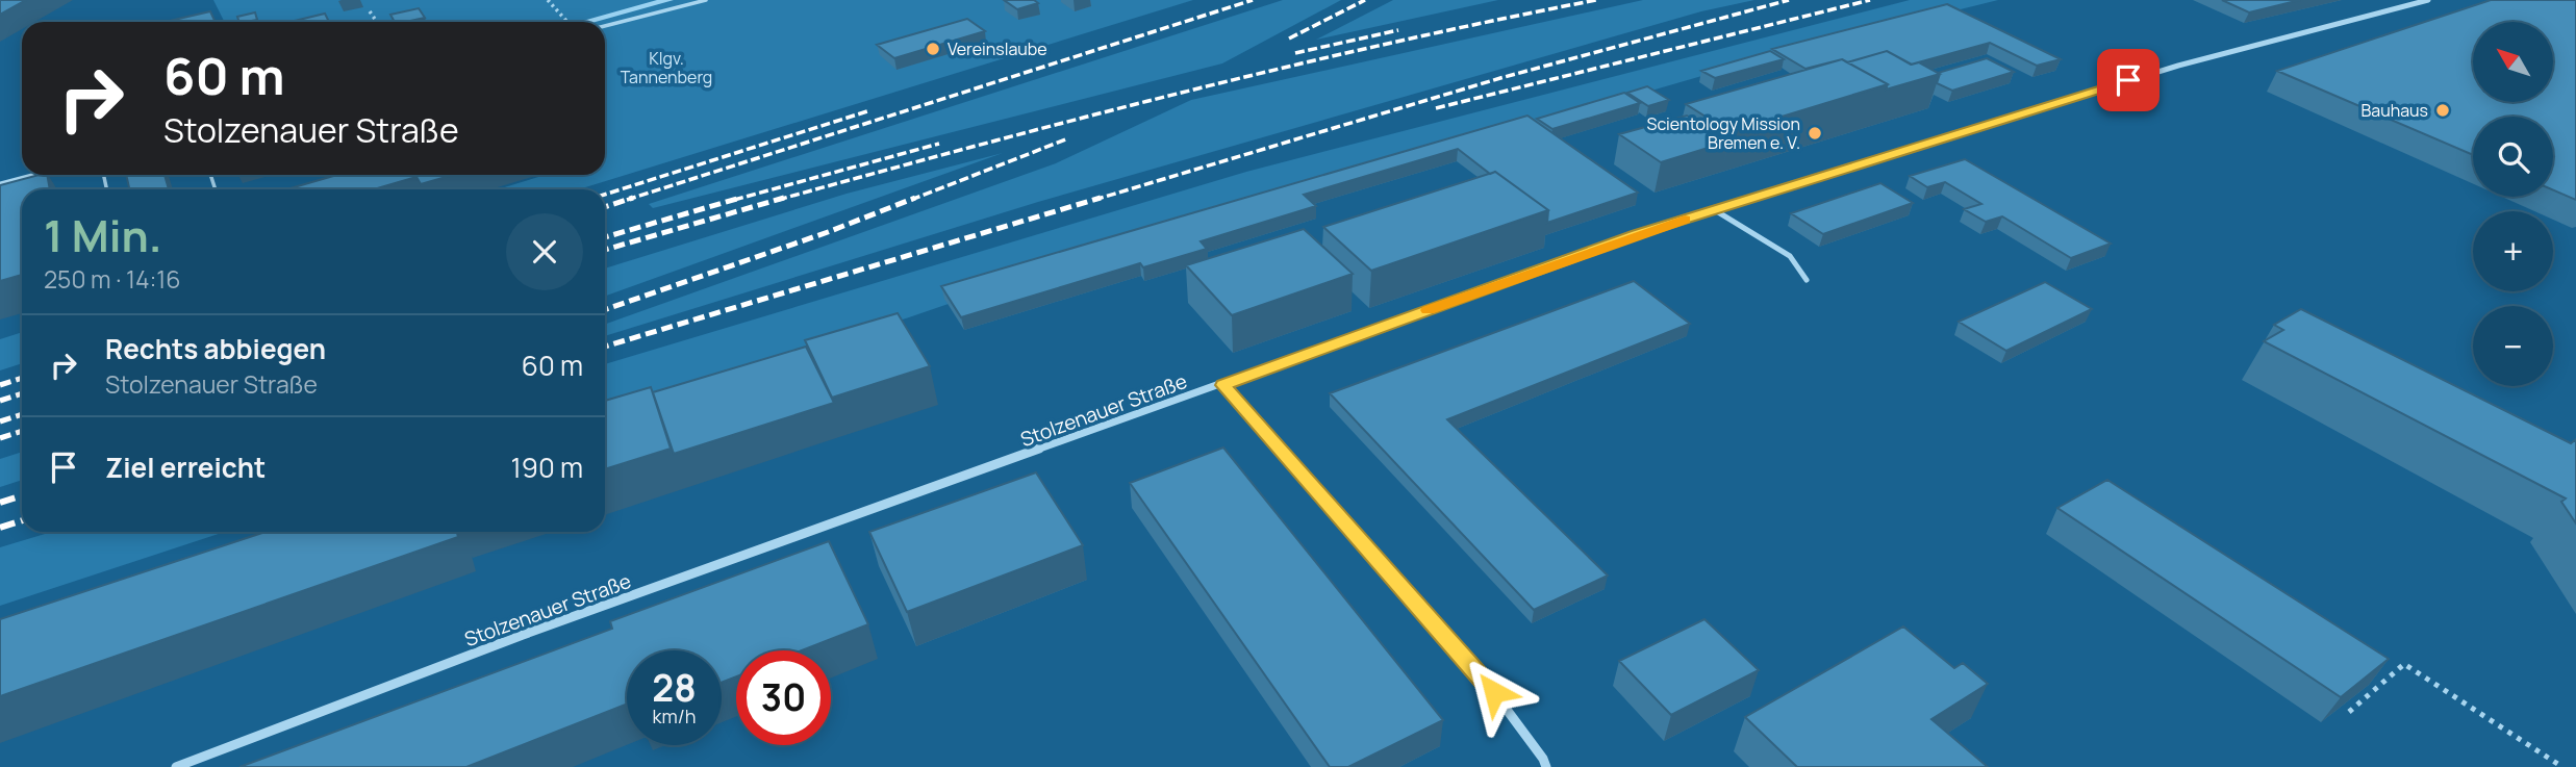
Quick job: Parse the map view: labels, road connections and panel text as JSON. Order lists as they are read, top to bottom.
{
  "streets": {
    "street": ["Stolzenauer Straße"]
  },
  "parks": ["Klgv. Tannenberg"],
  "places": ["Vereinslaube", "Bauhaus", "Scientology Mission Bremen e. V."],
  "north": "top left",
  "page": {
    "map_buttons": ["+", "−"],
    "turn": ["60 m", "Stolzenauer Straße"],
    "heading": ["1 Min.", "250 m · 14:16"],
    "list": [
      {
        "name": "Rechts abbiegen",
        "note": "Stolzenauer Straße",
        "value": "60 m"
      },
      {
        "name": "Ziel erreicht",
        "value": "190 m"
      }
    ],
    "speed": "28 km/h",
    "limit": "30"
  }
}
